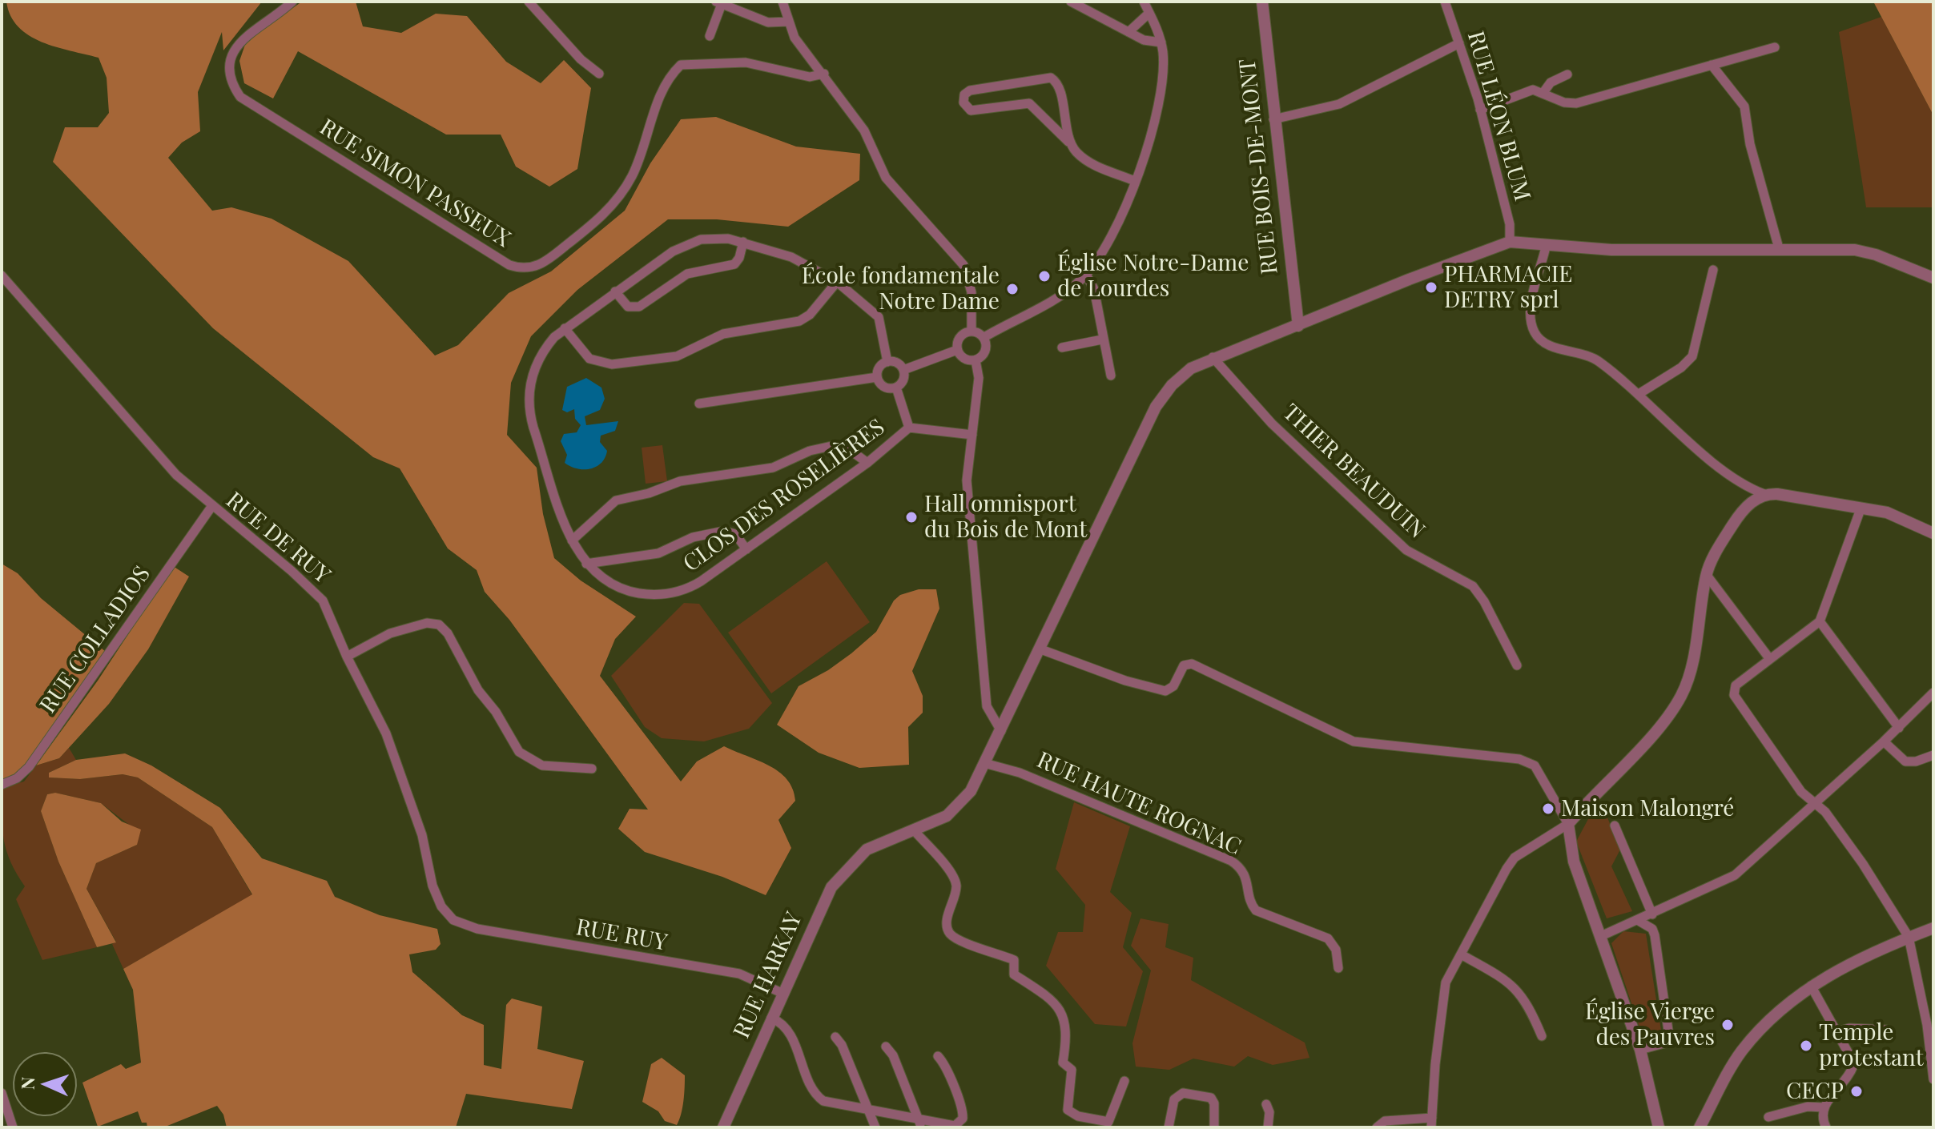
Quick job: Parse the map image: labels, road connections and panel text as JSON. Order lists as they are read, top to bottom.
{
  "streets": {
    "street": [
      "RUE LÉON BLUM",
      "RUE BOIS-DE-MONT",
      "RUE SIMON PASSEUX",
      "THIER BEAUDUIN",
      "CLOS DES ROSELIÈRES",
      "RUE DE RUY",
      "RUE COLLADIOS",
      "RUE HAUTE ROGNAC",
      "RUE RUY",
      "RUE HARKAY"
    ]
  },
  "crossings": [
    ["RUE DE RUY", "RUE COLLADIOS"],
    ["RUE DE RUY", "RUE RUY"],
    ["RUE RUY", "RUE HARKAY"]
  ],
  "places": [
    "Église Notre-Dame de Lourdes",
    "PHARMACIE DETRY sprl",
    "École fondamentale Notre Dame",
    "Hall omnisport du Bois de Mont",
    "Maison Malongré",
    "Église Vierge des Pauvres",
    "Temple protestant",
    "CECP"
  ],
  "north": "left"
}
